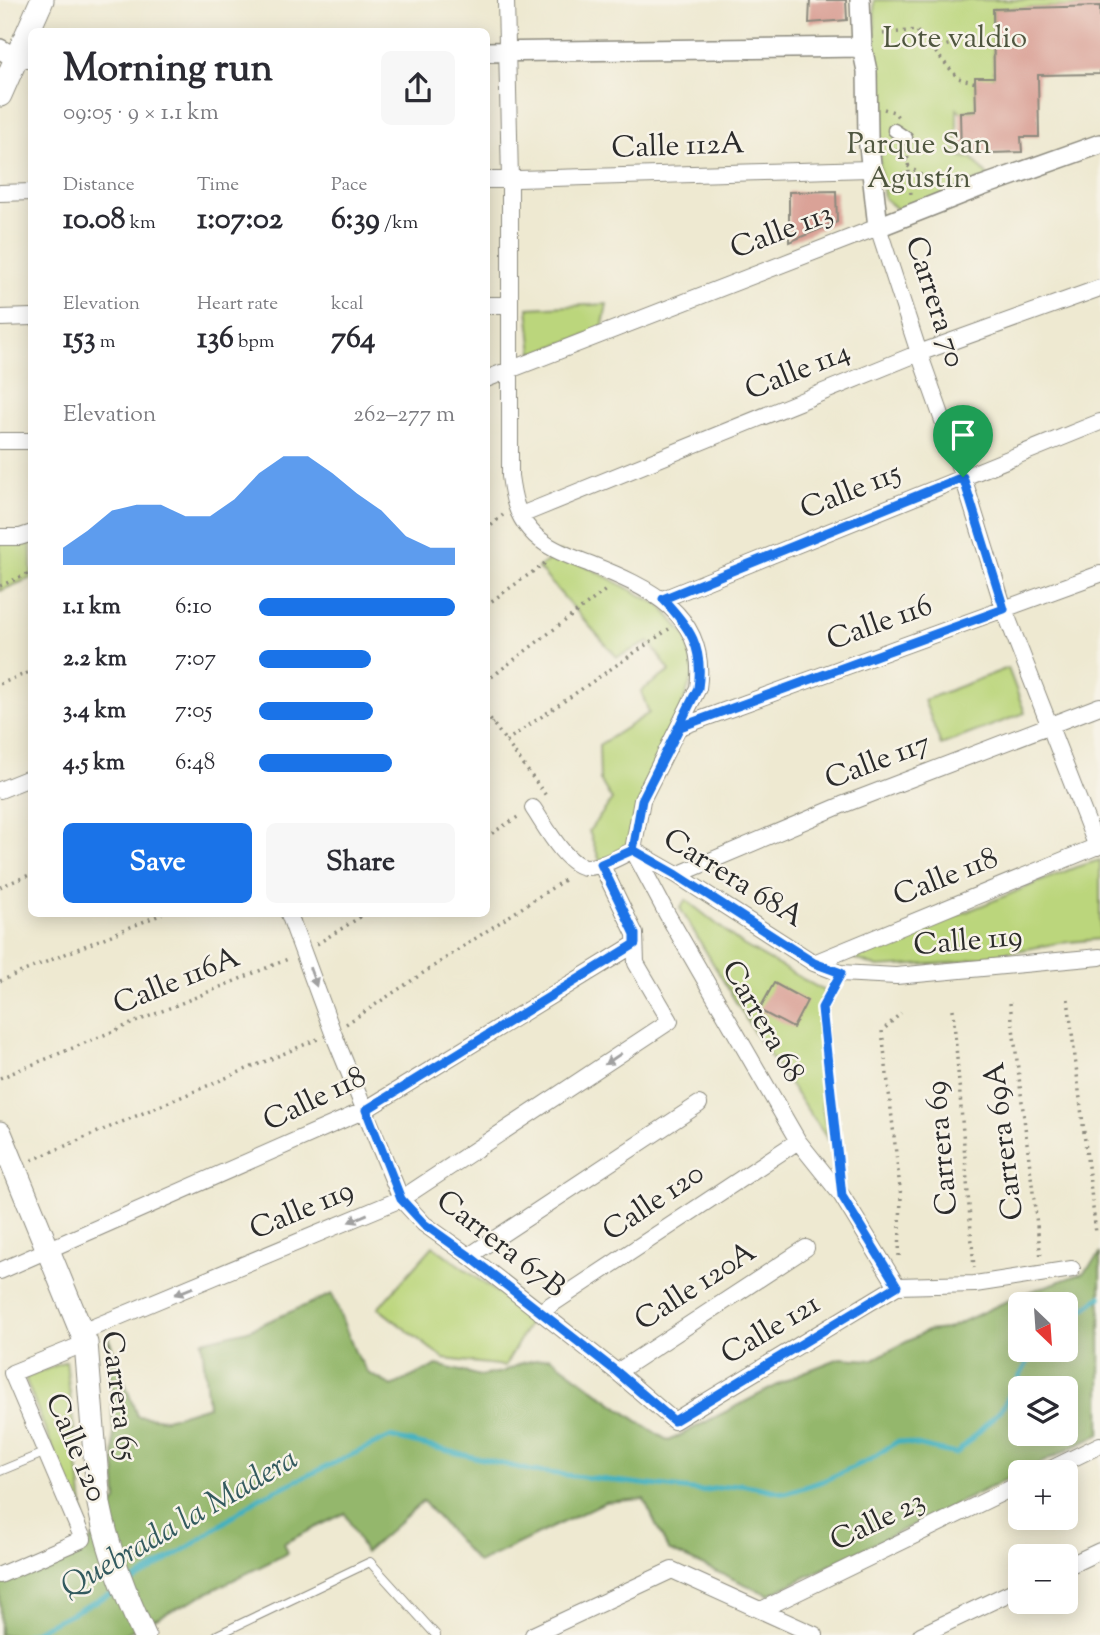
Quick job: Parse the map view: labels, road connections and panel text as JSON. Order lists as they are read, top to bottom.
{
  "streets": {
    "main road": ["Carrera 65"],
    "street": [
      "Calle 112A",
      "Calle 113",
      "Carrera 70",
      "Calle 114",
      "Calle 115",
      "Calle 116",
      "Calle 117",
      "Calle 118",
      "Carrera 68A",
      "Calle 119",
      "Carrera 68",
      "Calle 120",
      "Carrera 67B",
      "Calle 120A",
      "Calle 121",
      "Calle 23"
    ],
    "path": ["Calle 116A", "Carrera 69A", "Carrera 69"]
  },
  "crossings": [
    ["Calle 112A", "Carrera 70"],
    ["Calle 113", "Carrera 70"],
    ["Carrera 70", "Calle 114"],
    ["Carrera 70", "Calle 115"],
    ["Carrera 70", "Calle 116"],
    ["Carrera 70", "Calle 117"],
    ["Carrera 70", "Calle 118"],
    ["Calle 114", "Carrera 68A"],
    ["Calle 115", "Carrera 68A"],
    ["Calle 116", "Carrera 68A"],
    ["Calle 117", "Carrera 68A"],
    ["Calle 118", "Carrera 68A"],
    ["Calle 118", "Calle 119"],
    ["Calle 118", "Carrera 67B"],
    ["Calle 118", "Carrera 65"],
    ["Carrera 68A", "Calle 119"],
    ["Carrera 68A", "Carrera 68"],
    ["Calle 119", "Calle 120"],
    ["Calle 119", "Carrera 67B"],
    ["Calle 119", "Carrera 65"],
    ["Calle 116A", "Carrera 67B"],
    ["Carrera 68", "Calle 120"],
    ["Carrera 68", "Calle 121"],
    ["Calle 120", "Carrera 67B"],
    ["Carrera 67B", "Calle 120A"],
    ["Carrera 67B", "Calle 121"]
  ],
  "water": ["Quebrada la Madera"],
  "parks": ["Lote valdio", "Parque San Agustín"],
  "north": "bottom right",
  "page": {
    "heading": ["Morning run", "09:05 · 9 × 1.1 km"],
    "stats": [
      ["Distance", "10.08 km"],
      ["Time", "1:07:02"],
      ["Pace", "6:39 /km"],
      ["Elevation", "153 m"],
      ["Heart rate", "136 bpm"],
      ["kcal", "764"]
    ],
    "chart": ["Elevation", "262–277 m"],
    "list": [
      {
        "name": "1.1 km",
        "note": "6:10"
      },
      {
        "name": "2.2 km",
        "note": "7:07"
      },
      {
        "name": "3.4 km",
        "note": "7:05"
      },
      {
        "name": "4.5 km",
        "note": "6:48"
      }
    ],
    "buttons": ["Save", "Share"],
    "map_buttons": ["+", "−"]
  }
}
